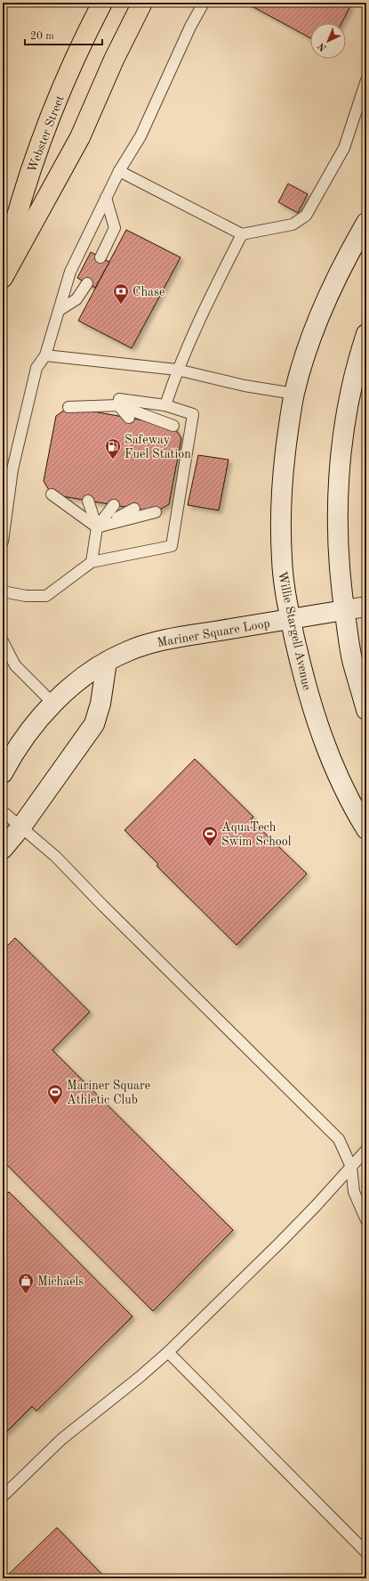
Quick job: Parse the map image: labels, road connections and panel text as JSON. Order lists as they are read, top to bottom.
{
  "streets": {
    "main road": ["Webster Street"],
    "street": ["Willie Stargell Avenue", "Mariner Square Loop"]
  },
  "crossings": [
    ["Willie Stargell Avenue", "Mariner Square Loop"]
  ],
  "places": {
    "bank": ["Chase"],
    "fuel station": ["Safeway Fuel Station"],
    "sports": ["AquaTech Swim School", "Mariner Square Athletic Club"],
    "shop": ["Michaels"]
  },
  "scale_bar": "20 m",
  "north": "bottom left"
}
